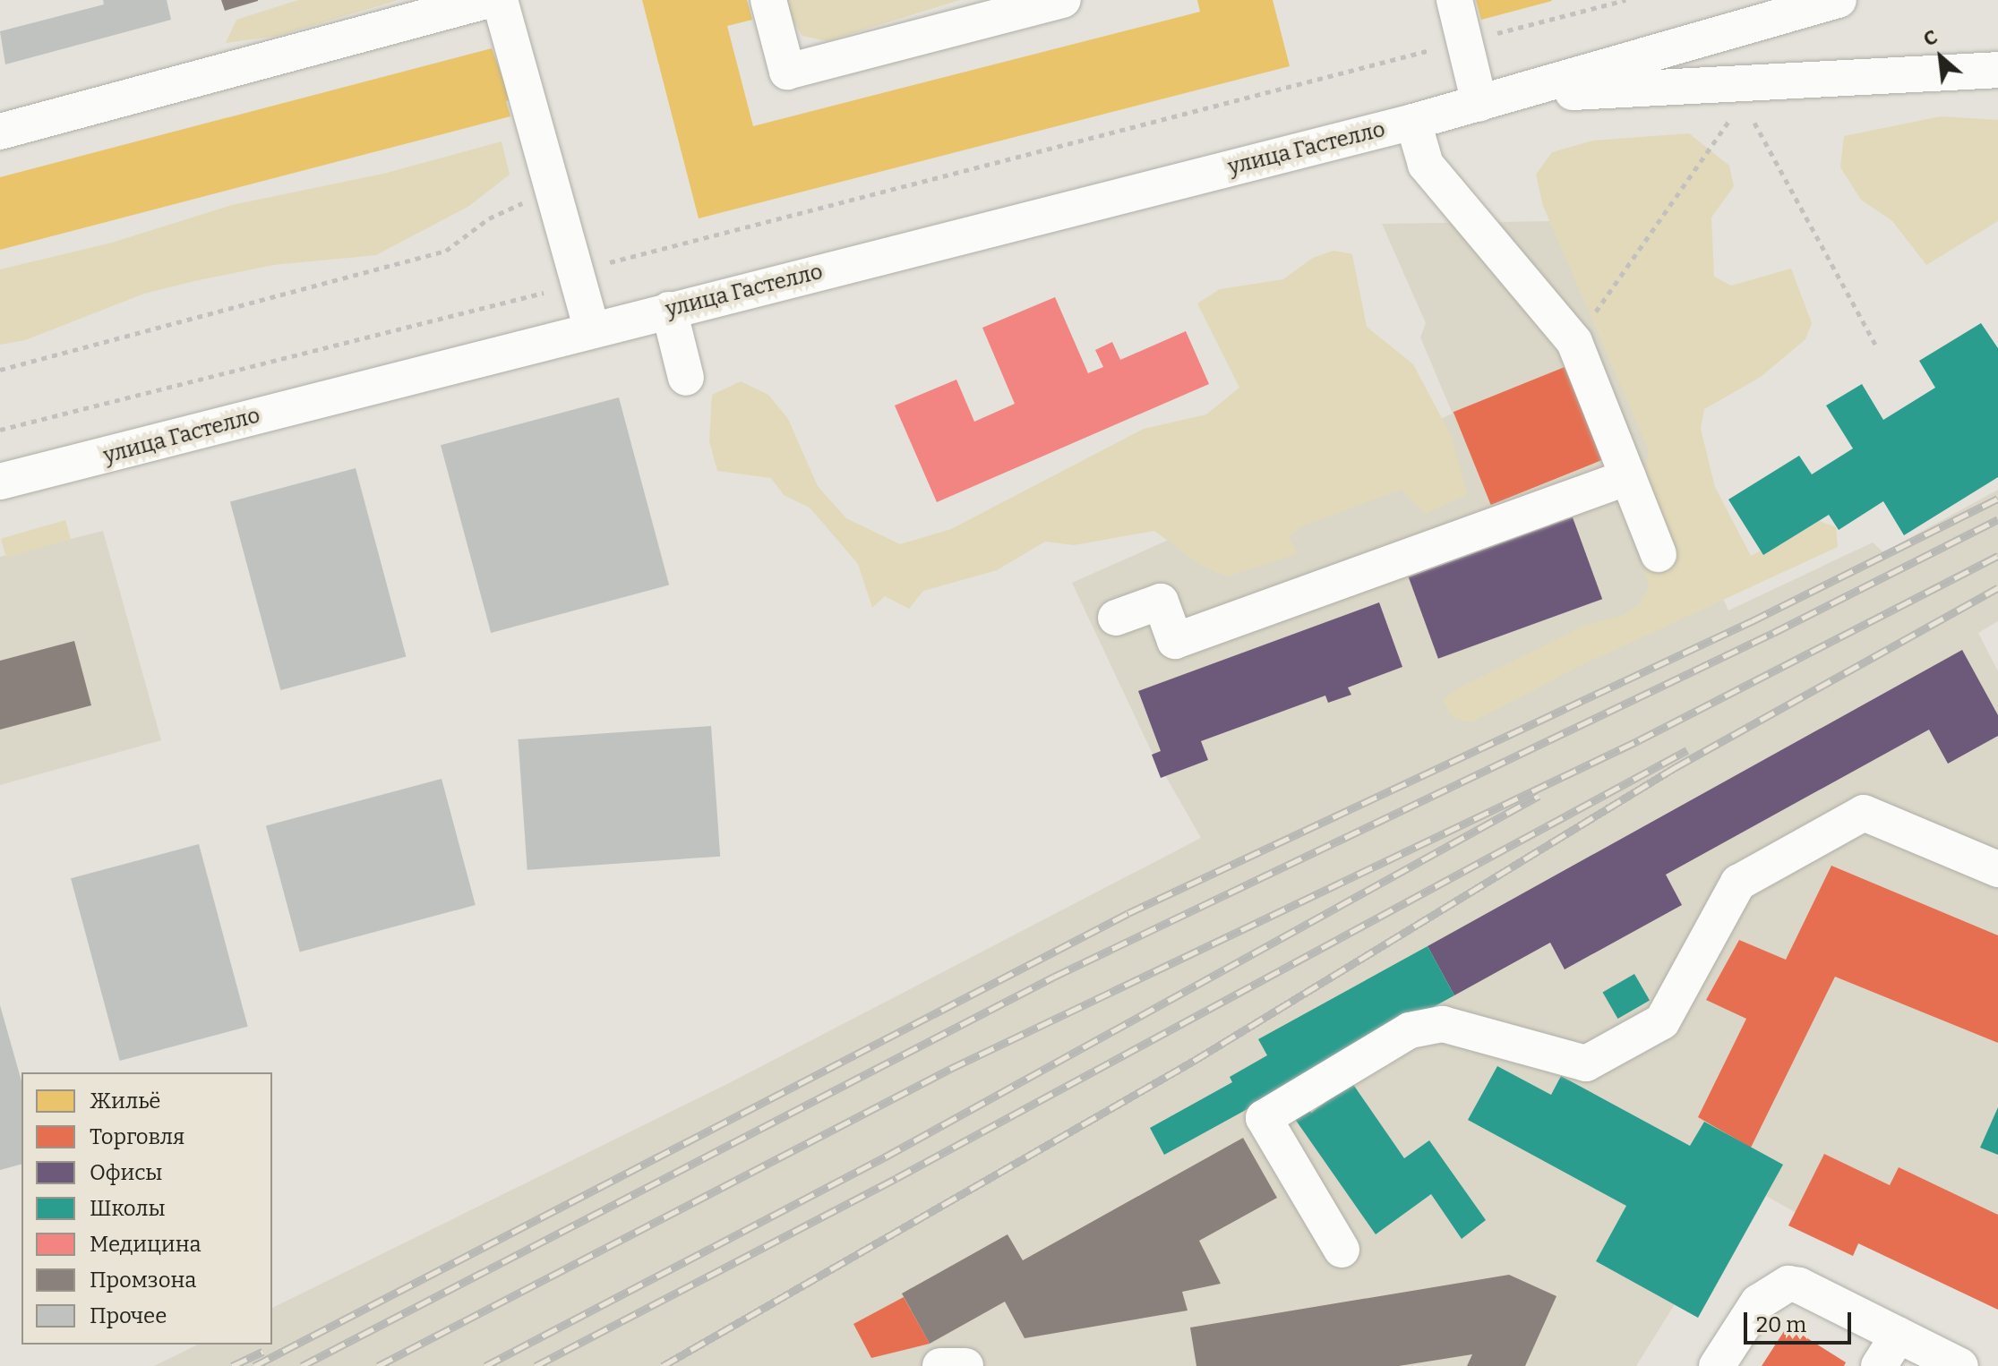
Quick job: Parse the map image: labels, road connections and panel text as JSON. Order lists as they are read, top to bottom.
{
  "streets": {
    "street": ["улица Гастелло"]
  },
  "legend": [
    "Жильё",
    "Торговля",
    "Офисы",
    "Школы",
    "Медицина",
    "Промзона",
    "Прочее"
  ],
  "scale_bar": "20 m",
  "north": "top left"
}
